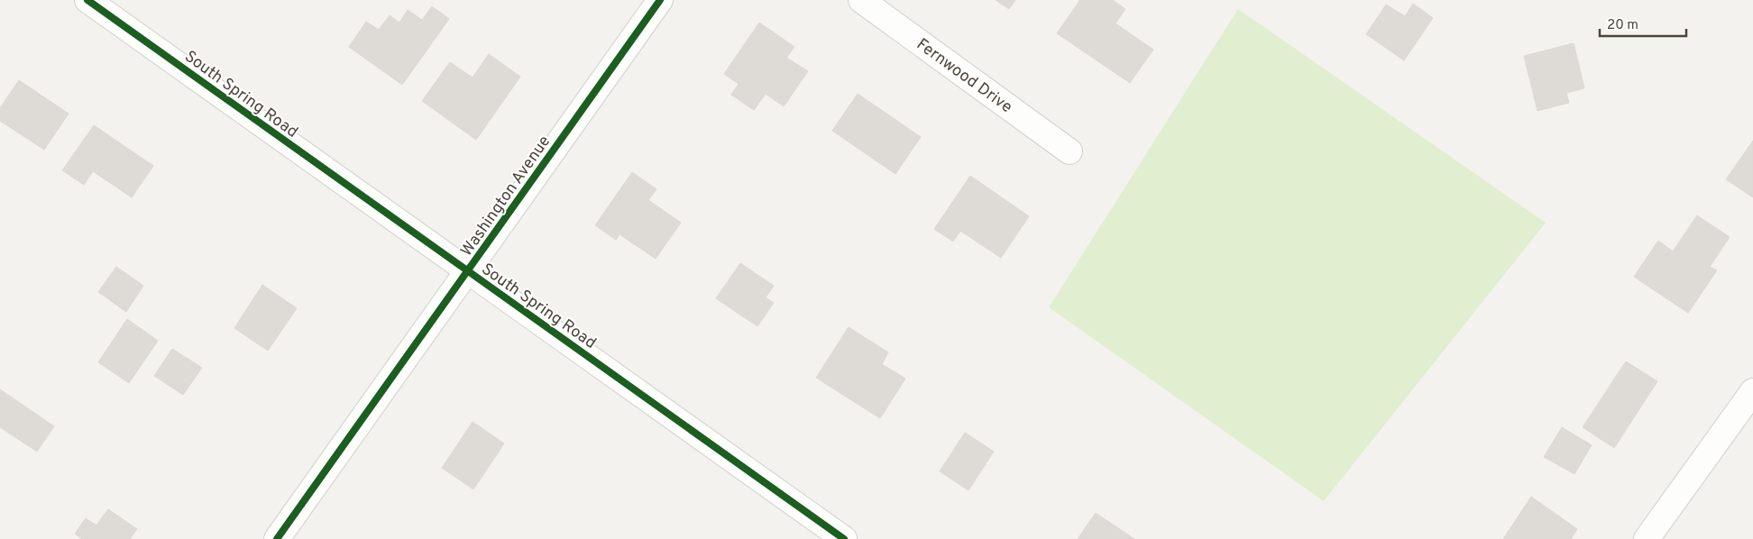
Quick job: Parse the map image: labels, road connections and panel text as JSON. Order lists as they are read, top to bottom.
{
  "streets": {
    "street": ["Fernwood Drive", "South Spring Road", "Washington Avenue"]
  },
  "crossings": [
    ["South Spring Road", "Washington Avenue"]
  ],
  "scale_bar": "20 m"
}
